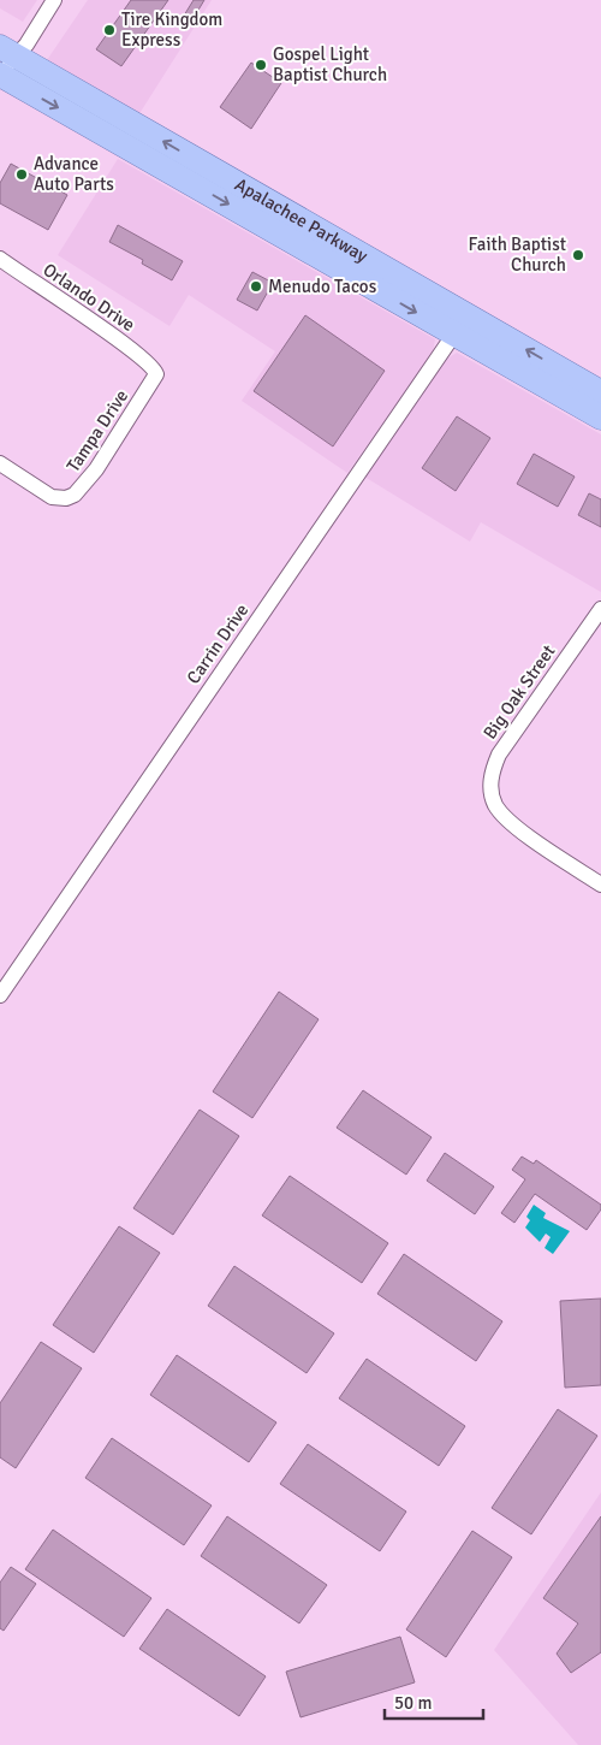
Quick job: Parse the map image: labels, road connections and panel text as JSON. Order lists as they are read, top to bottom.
{
  "streets": {
    "main road": ["Apalachee Parkway"],
    "street": [
      "Orlando Drive",
      "Tampa Drive",
      "Carrin Drive",
      "Big Oak Street"
    ]
  },
  "crossings": [
    ["Apalachee Parkway", "Carrin Drive"],
    ["Orlando Drive", "Tampa Drive"]
  ],
  "places": [
    "Tire Kingdom Express",
    "Gospel Light Baptist Church",
    "Advance Auto Parts",
    "Faith Baptist Church",
    "Menudo Tacos"
  ],
  "scale_bar": "50 m"
}
